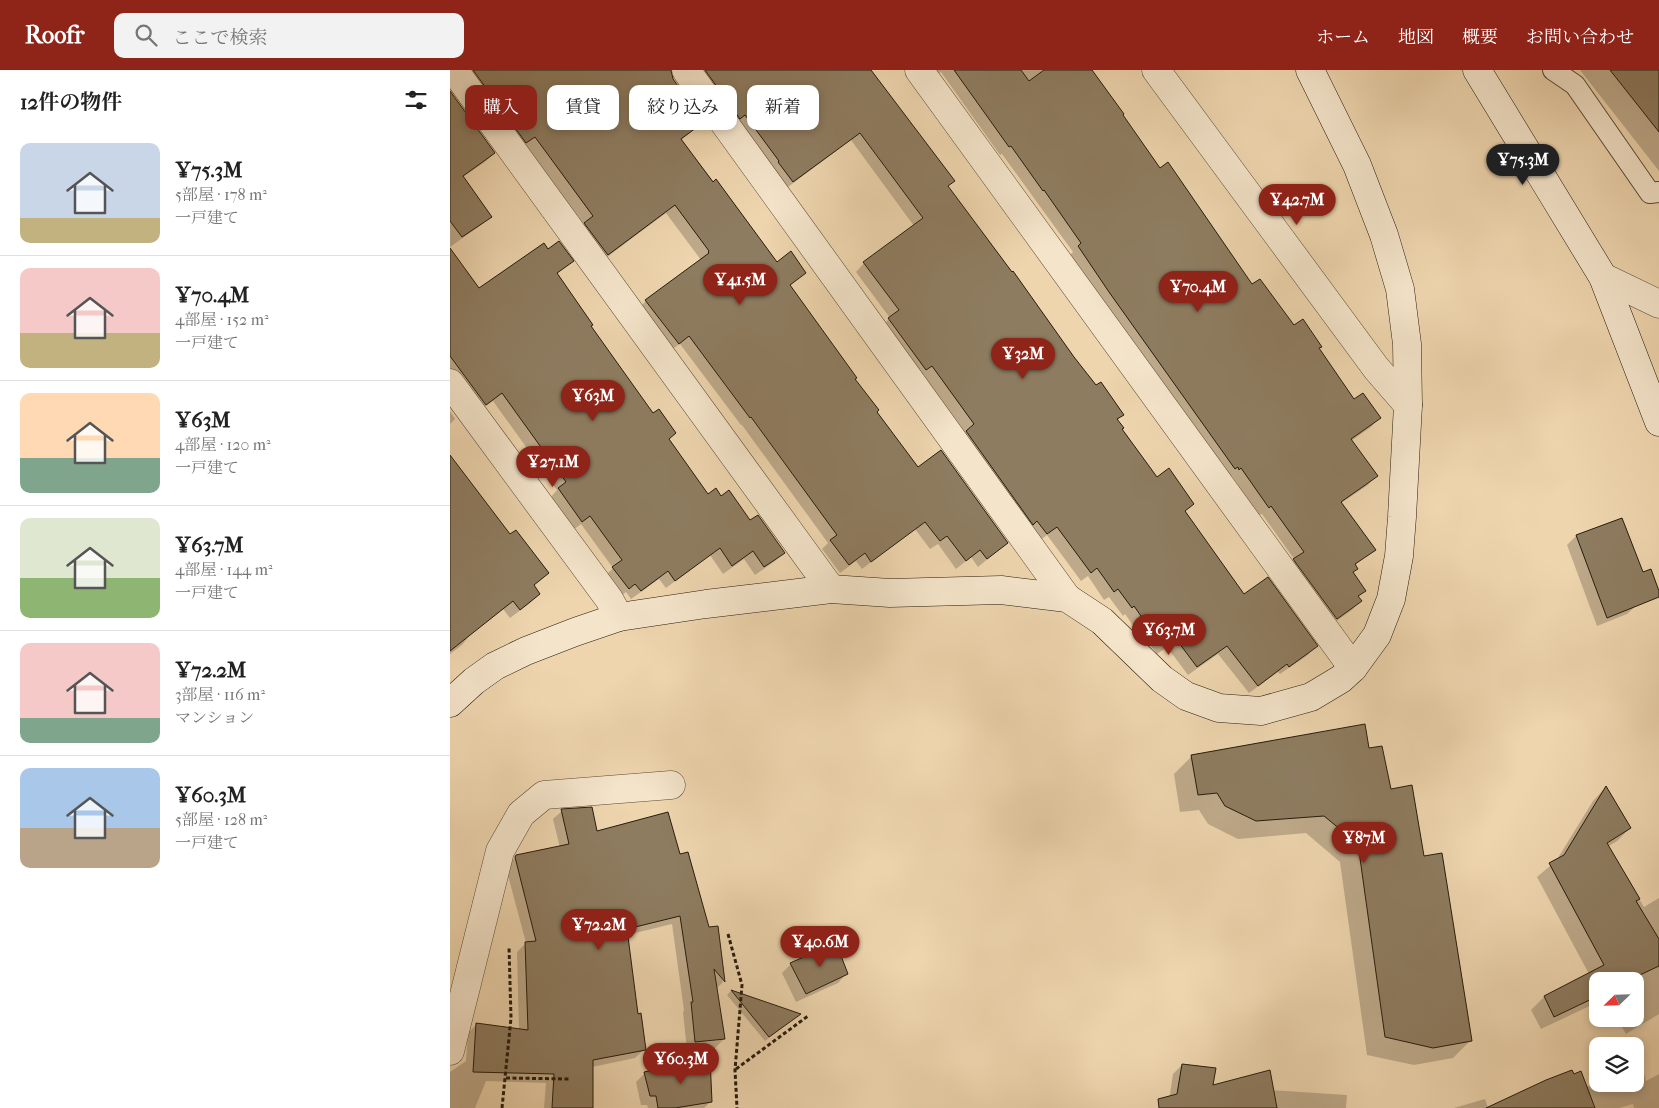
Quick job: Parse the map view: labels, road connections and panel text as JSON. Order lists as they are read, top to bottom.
{
  "north": "bottom left",
  "page": {
    "header": "Roofr",
    "search": "ここで検索",
    "nav": [
      "ホーム",
      "地図",
      "概要",
      "お問い合わせ"
    ],
    "heading": "12件の物件",
    "chip": [
      "購入",
      "賃貸",
      "絞り込み",
      "新着"
    ],
    "list": [
      {
        "name": "¥75.3M",
        "note": "5部屋 · 178 m² · 一戸建て"
      },
      {
        "name": "¥70.4M",
        "note": "4部屋 · 152 m² · 一戸建て"
      },
      {
        "name": "¥63M",
        "note": "4部屋 · 120 m² · 一戸建て"
      },
      {
        "name": "¥63.7M",
        "note": "4部屋 · 144 m² · 一戸建て"
      },
      {
        "name": "¥72.2M",
        "note": "3部屋 · 116 m² · マンション"
      },
      {
        "name": "¥60.3M",
        "note": "5部屋 · 128 m² · 一戸建て"
      }
    ],
    "price": [
      "¥75.3M",
      "¥42.7M",
      "¥41.5M",
      "¥70.4M",
      "¥32M",
      "¥63M",
      "¥27.1M",
      "¥63.7M",
      "¥87M",
      "¥72.2M",
      "¥40.6M",
      "¥60.3M"
    ]
  }
}
